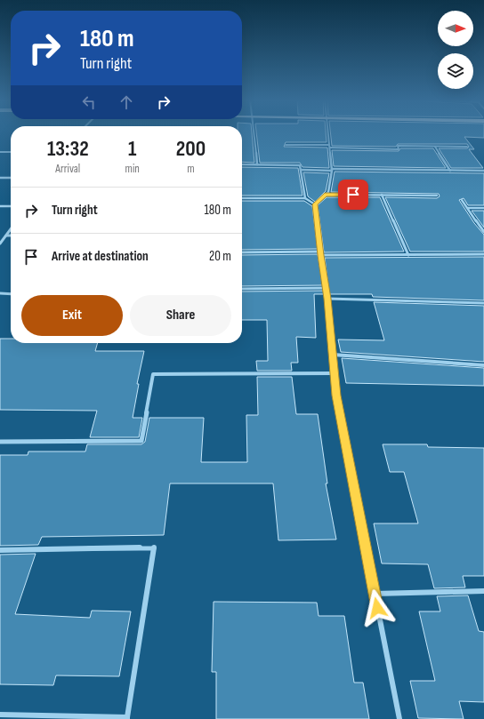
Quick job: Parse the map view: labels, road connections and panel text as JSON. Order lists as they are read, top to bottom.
{
  "north": "right",
  "page": {
    "turn": ["180 m", "Turn right"],
    "eta": [
      "13:32",
      "Arrival",
      "1",
      "min",
      "200",
      "m"
    ],
    "list": [
      {
        "name": "Turn right",
        "value": "180 m"
      },
      {
        "name": "Arrive at destination",
        "value": "20 m"
      }
    ],
    "buttons": ["Exit", "Share"]
  }
}
